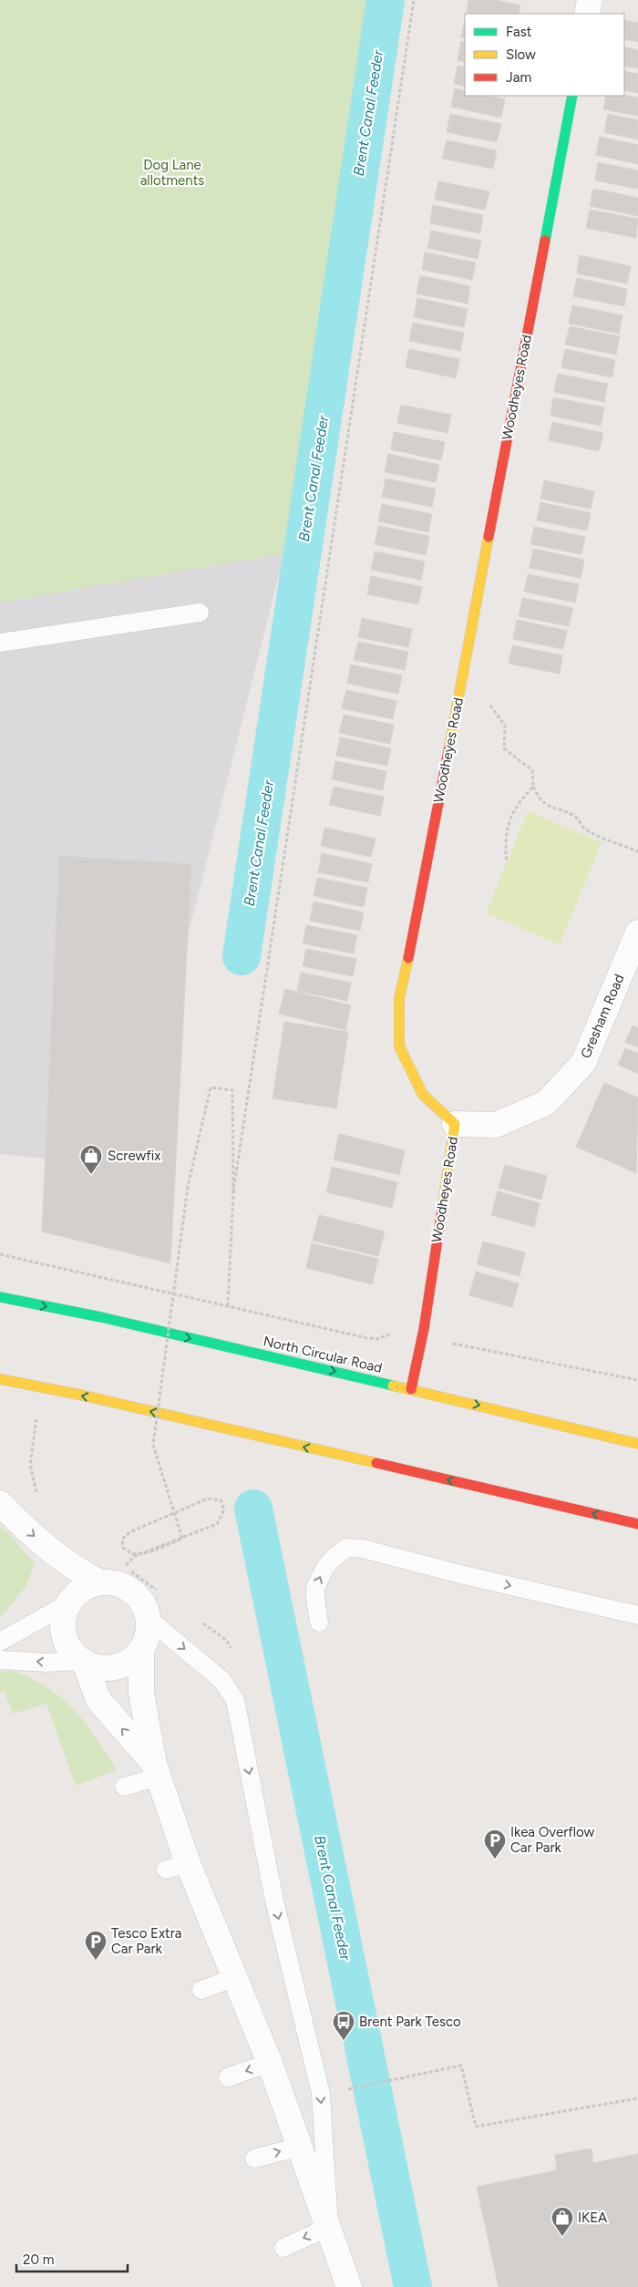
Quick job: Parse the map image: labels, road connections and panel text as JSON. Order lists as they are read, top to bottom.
{
  "streets": {
    "main road": ["Woodheyes Road", "North Circular Road"],
    "street": ["Gresham Road"]
  },
  "crossings": [
    ["Woodheyes Road", "Gresham Road"],
    ["Woodheyes Road", "North Circular Road"]
  ],
  "water": ["Brent Canal Feeder"],
  "parks": ["Dog Lane allotments"],
  "places": {
    "shop": ["Screwfix", "IKEA"],
    "parking": ["Ikea Overflow Car Park", "Tesco Extra Car Park"],
    "bus stop": ["Brent Park Tesco"]
  },
  "legend": ["Fast", "Slow", "Jam"],
  "scale_bar": "20 m"
}
